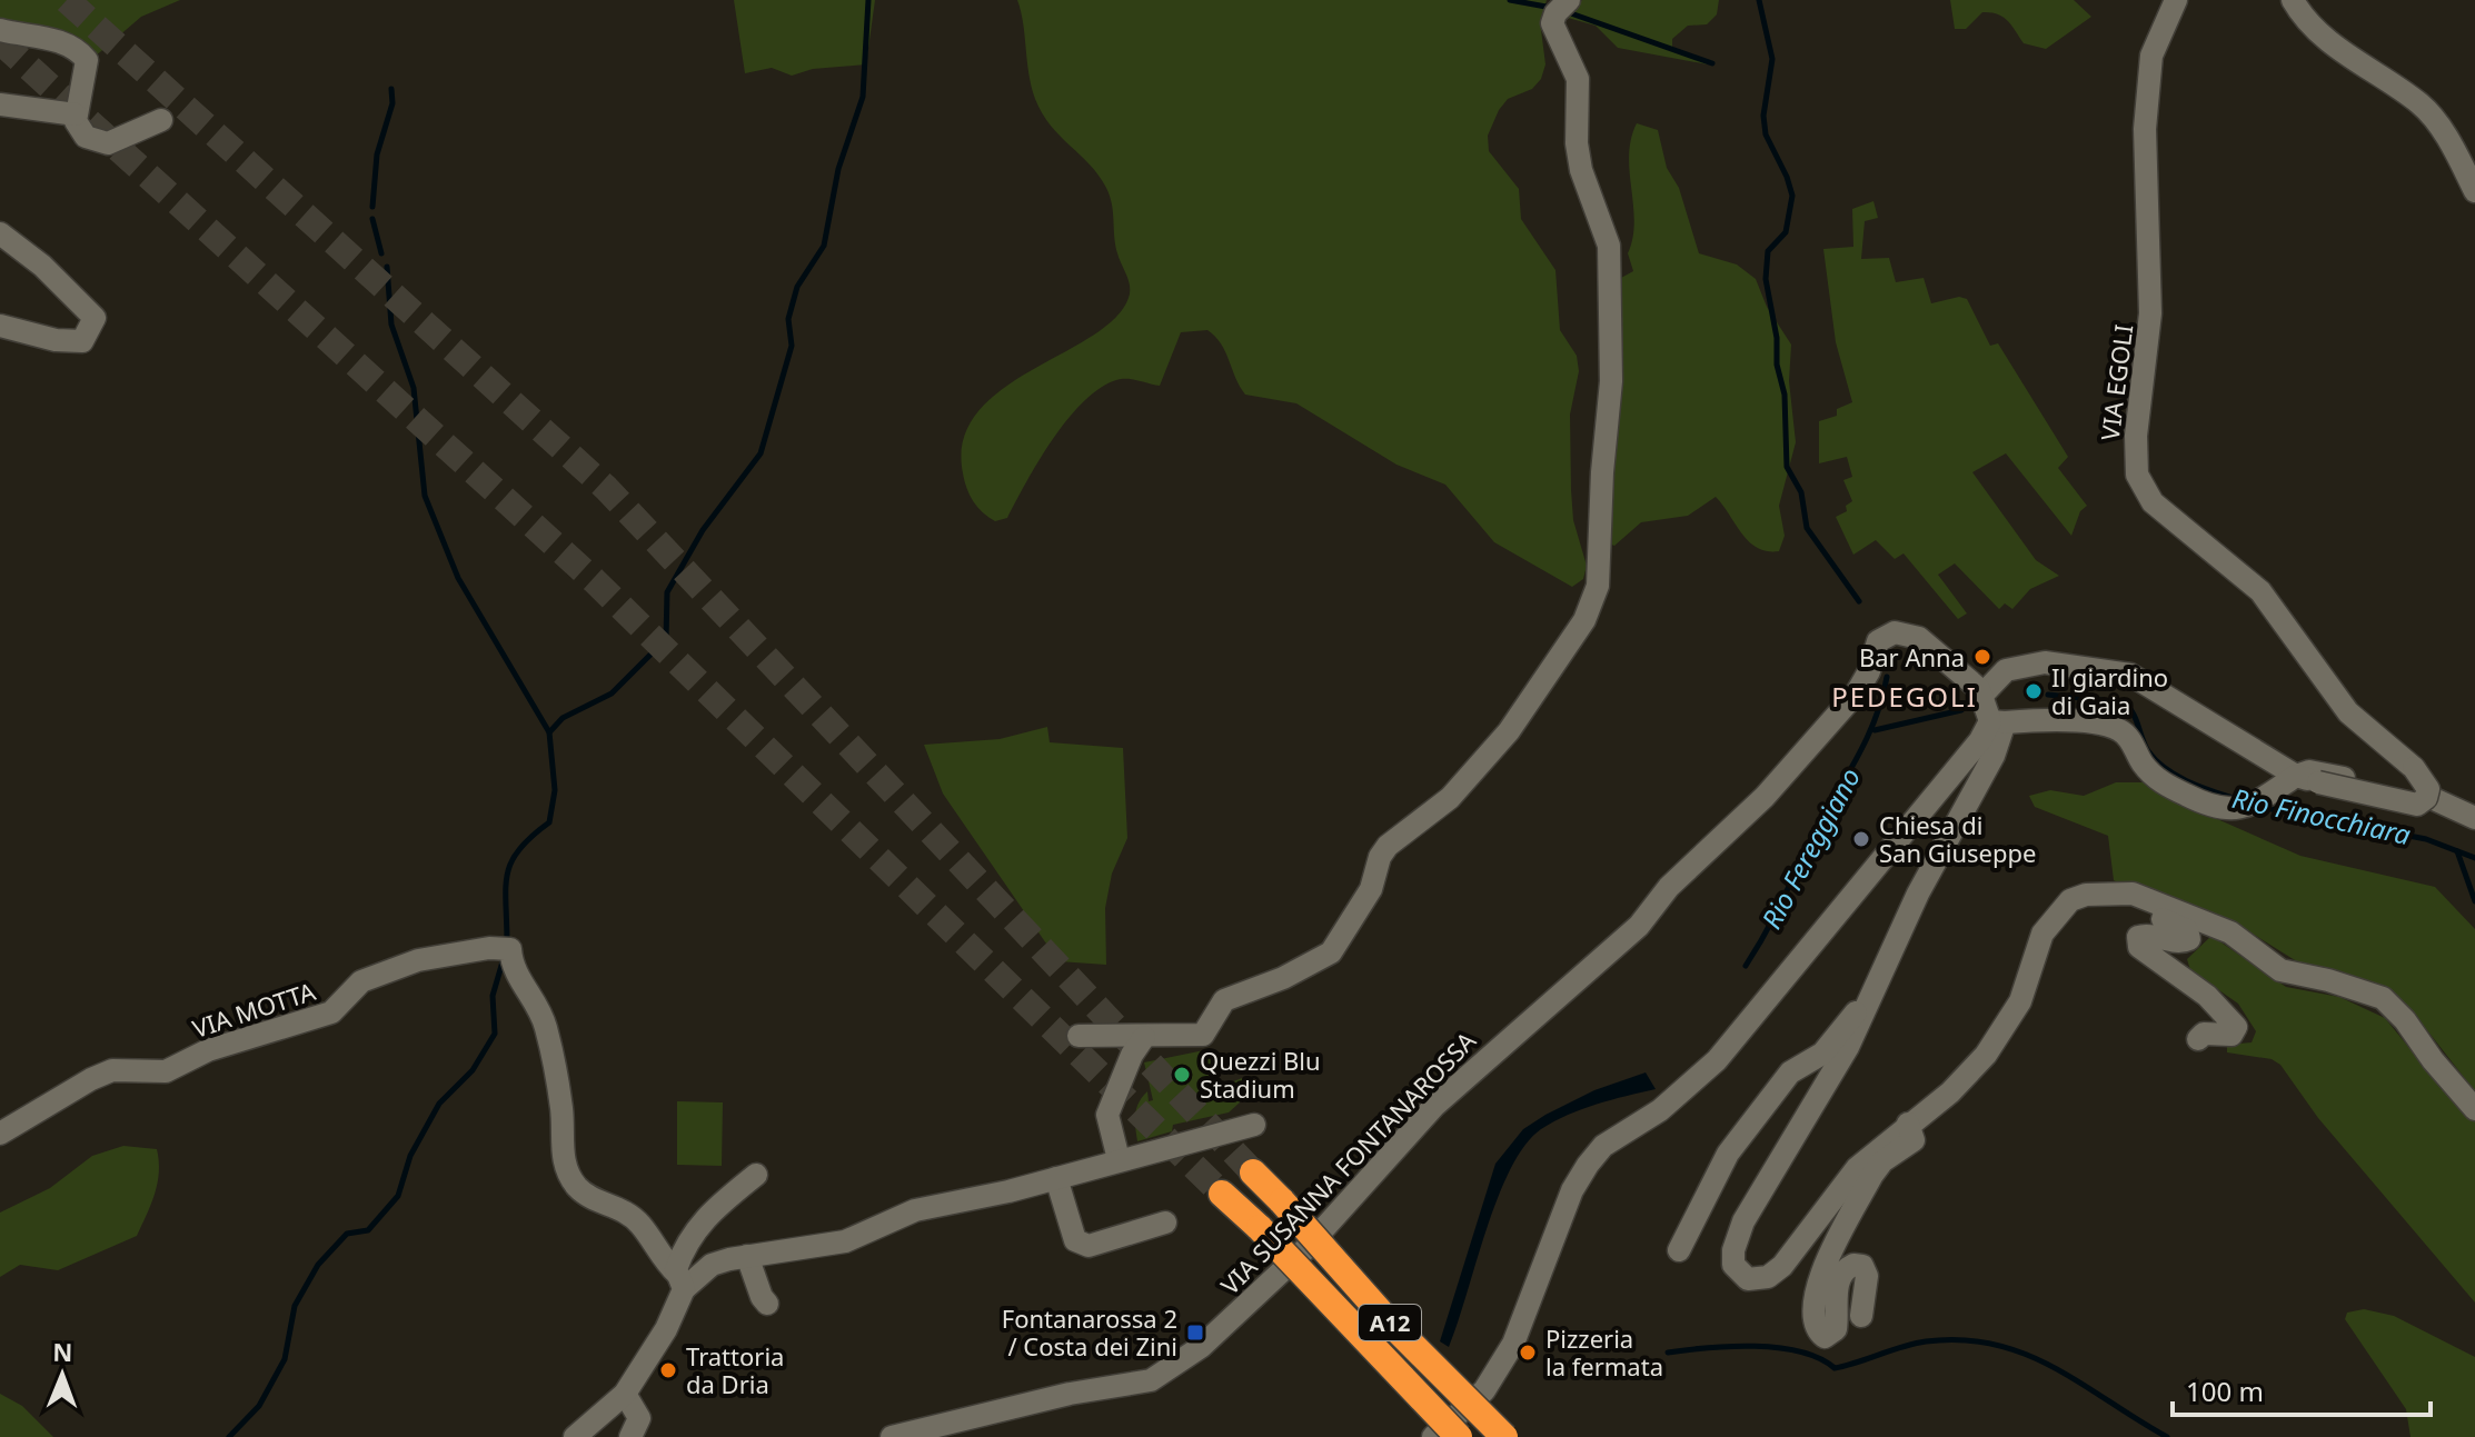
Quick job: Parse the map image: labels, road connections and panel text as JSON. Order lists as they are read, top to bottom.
{
  "streets": {
    "highway": ["A12"],
    "street": ["VIA EGOLI", "VIA MOTTA", "VIA SUSANNA FONTANAROSSA"]
  },
  "districts": ["PEDEGOLI"],
  "water": ["Rio Finocchiara", "Rio Fereggiano"],
  "places": {
    "other": [
      "Bar Anna",
      "Il giardino di Gaia",
      "Chiesa di San Giuseppe",
      "Quezzi Blu Stadium",
      "Pizzeria la fermata",
      "Trattoria da Dria"
    ],
    "transit": ["Fontanarossa 2 / Costa dei Zini"]
  },
  "scale_bar": "100 m",
  "north": "top"
}
